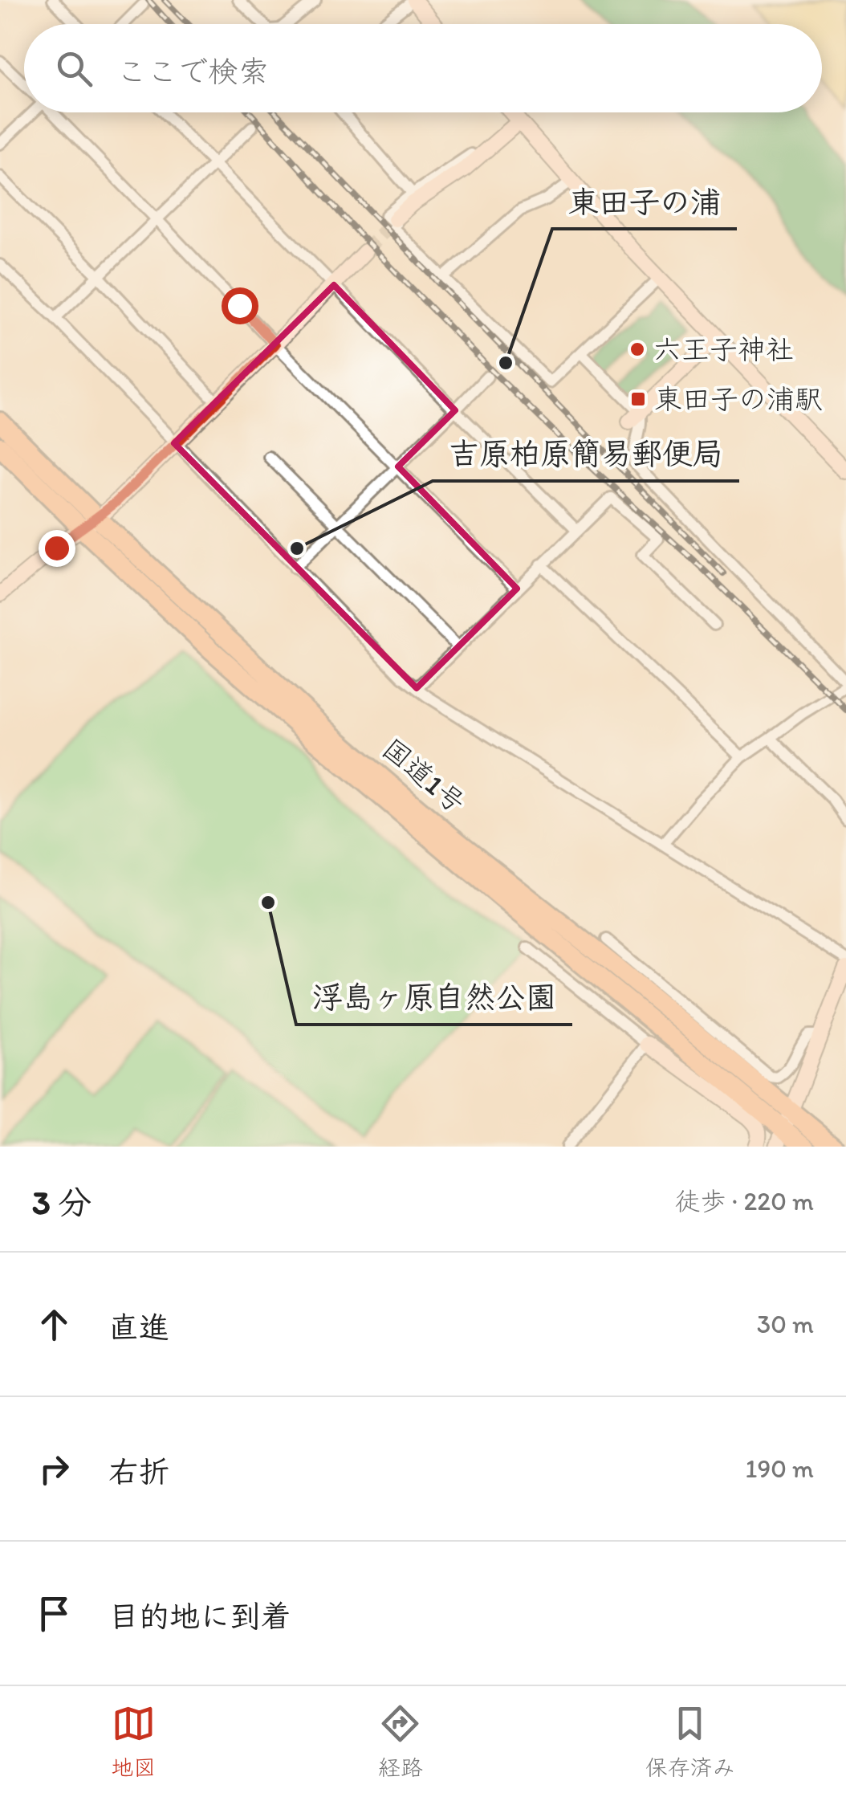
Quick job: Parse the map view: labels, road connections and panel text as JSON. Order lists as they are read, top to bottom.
{
  "streets": {
    "highway": ["国道1号"]
  },
  "places": {
    "other": [
      "六王子神社",
      "東田子の浦",
      "吉原柏原簡易郵便局",
      "浮島ヶ原自然公園"
    ],
    "transit": ["東田子の浦駅"]
  },
  "page": {
    "search": "ここで検索",
    "heading": ["3 分", "徒歩 · 220 m"],
    "list": [
      ["直進", "30 m"],
      ["右折", "190 m"],
      "目的地に到着"
    ],
    "nav": ["地図", "経路", "保存済み"]
  }
}
